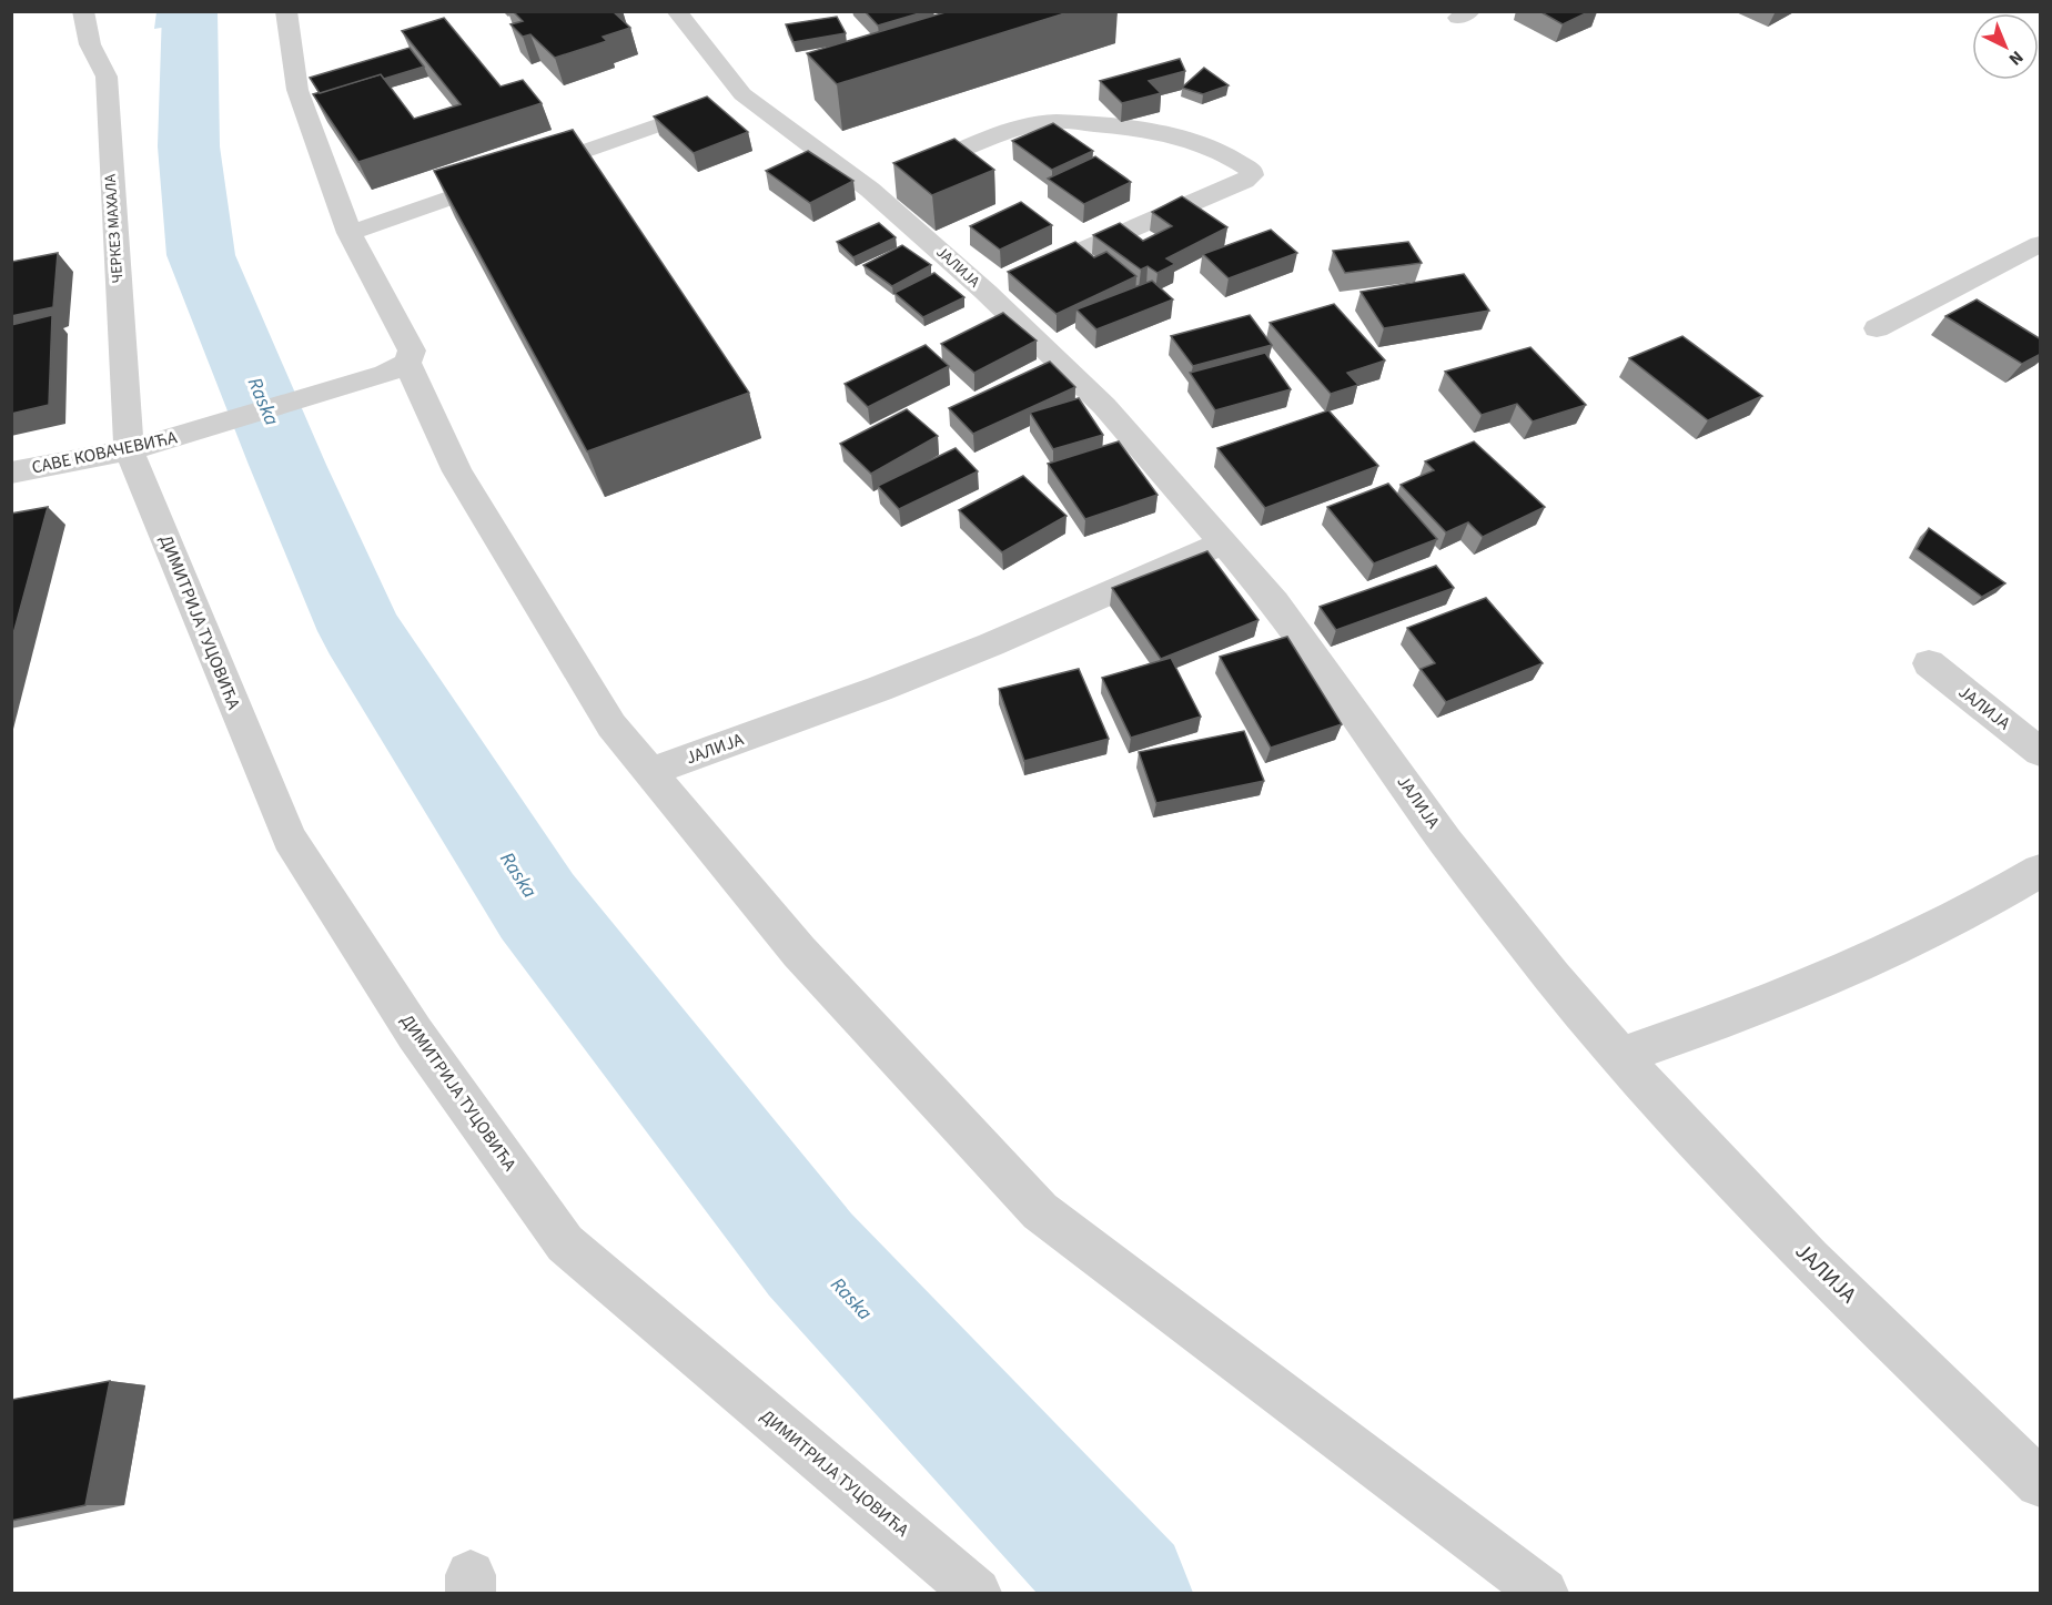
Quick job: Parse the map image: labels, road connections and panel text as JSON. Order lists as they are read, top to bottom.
{
  "streets": {
    "street": [
      "ЧЕРКЕЗ МАХАЛА",
      "ЈАЛИЈА",
      "САВЕ КОВАЧЕВИЋА",
      "ДИМИТРИЈА ТУЦОВИЋА"
    ]
  },
  "crossings": [
    ["ЧЕРКЕЗ МАХАЛА", "САВЕ КОВАЧЕВИЋА"],
    ["ЧЕРКЕЗ МАХАЛА", "ДИМИТРИЈА ТУЦОВИЋА"],
    ["САВЕ КОВАЧЕВИЋА", "ДИМИТРИЈА ТУЦОВИЋА"]
  ],
  "water": ["Raska"],
  "north": "bottom right"
}
